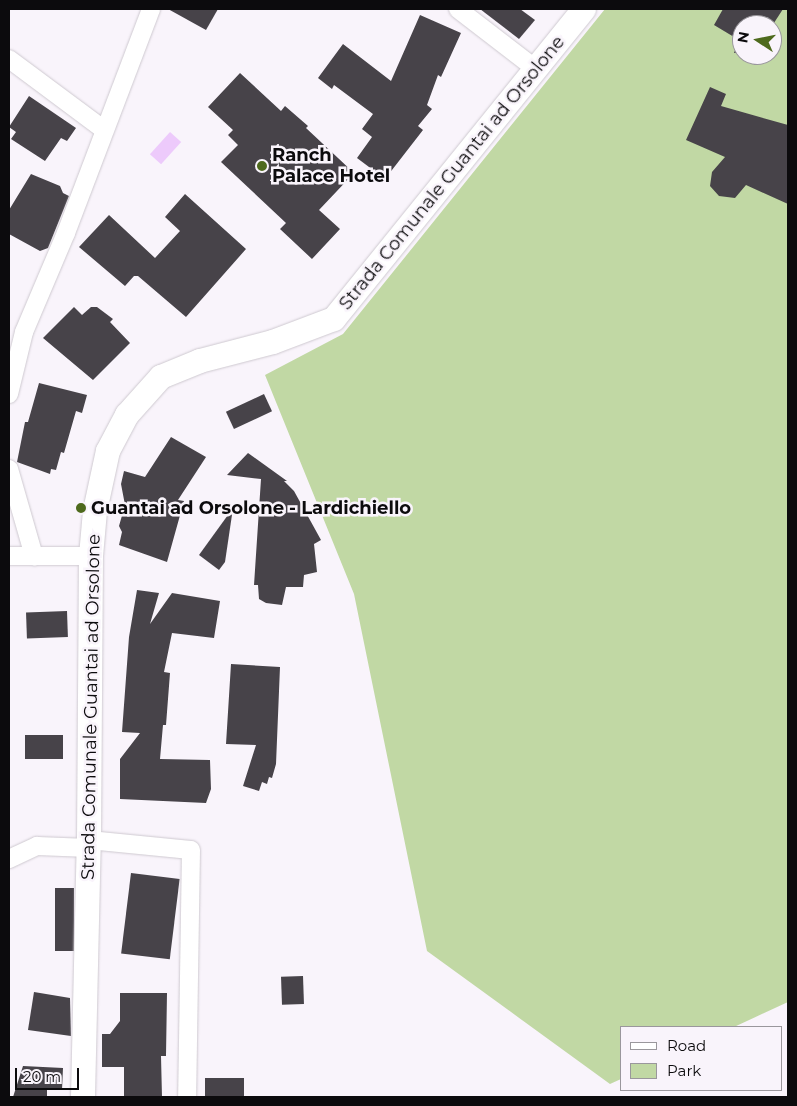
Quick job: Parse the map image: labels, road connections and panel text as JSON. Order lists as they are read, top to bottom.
{
  "streets": {
    "street": ["Strada Comunale Guantai ad Orsolone"]
  },
  "places": ["Ranch Palace Hotel", "Guantai ad Orsolone - Lardichiello"],
  "legend": ["Road", "Park"],
  "scale_bar": "20 m",
  "north": "left"
}
